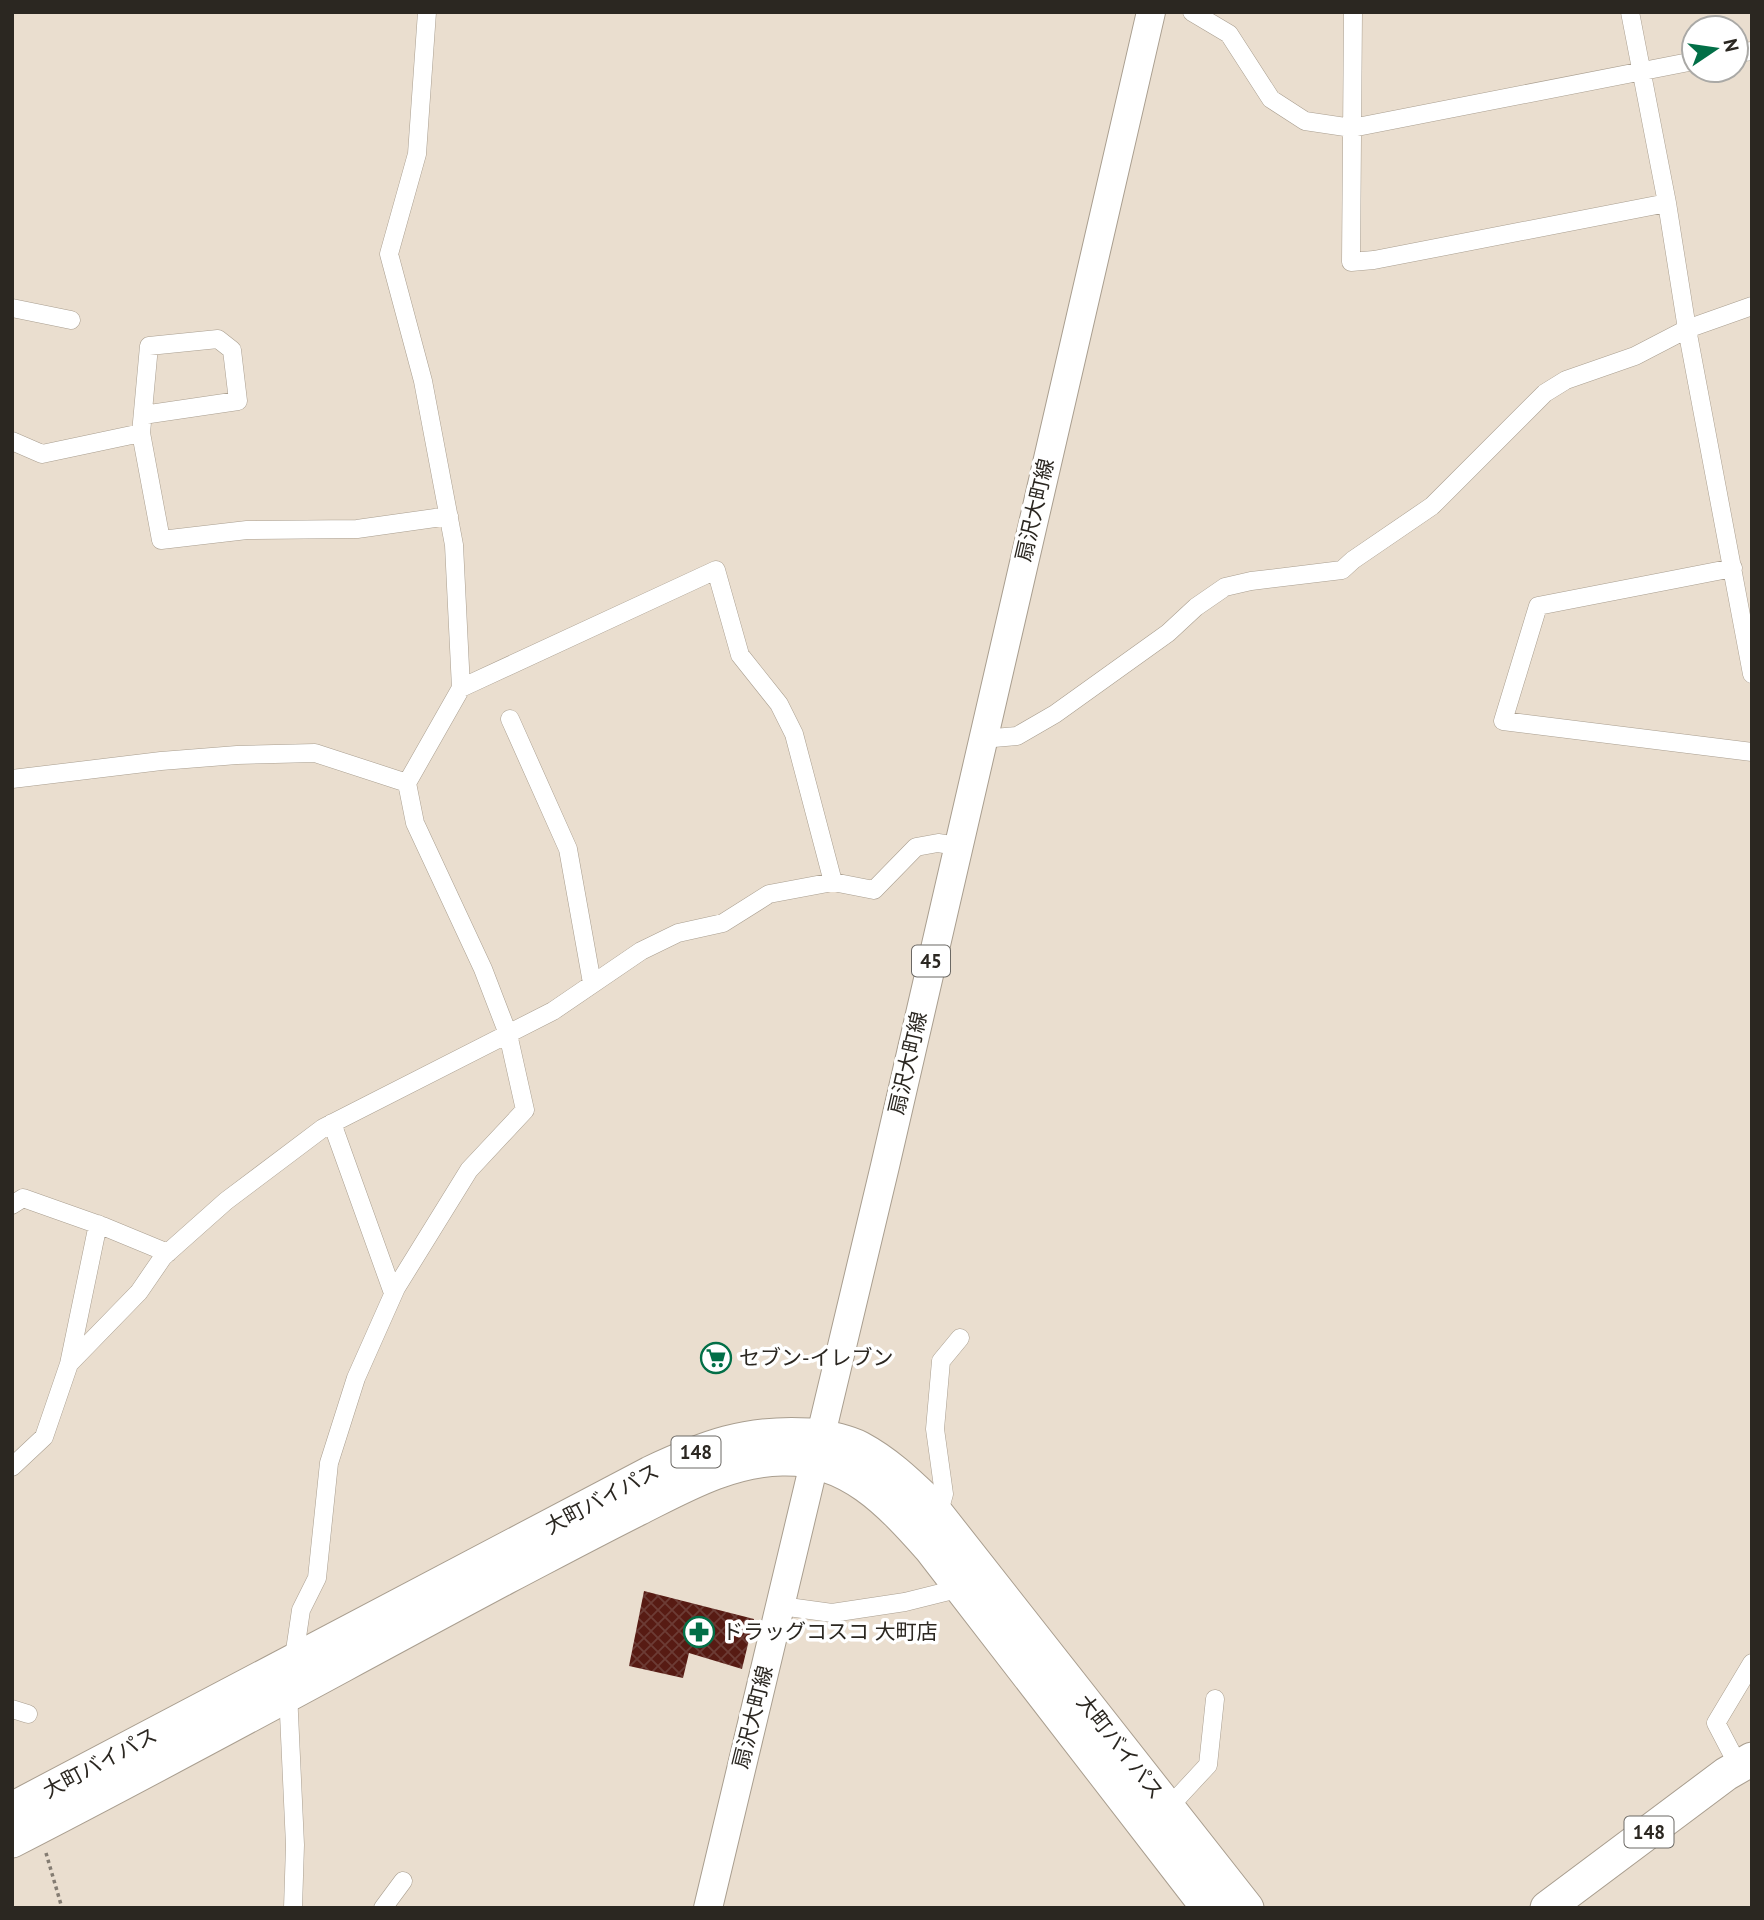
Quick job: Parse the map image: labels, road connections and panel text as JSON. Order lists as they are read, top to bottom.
{
  "streets": {
    "highway": ["148", "大町バイパス"],
    "main road": ["扇沢大町線", "45"]
  },
  "crossings": [
    ["扇沢大町線", "大町バイパス"]
  ],
  "places": {
    "supermarket": ["セブン-イレブン"],
    "pharmacy": ["ドラッグコスコ 大町店"]
  },
  "north": "right"
}
